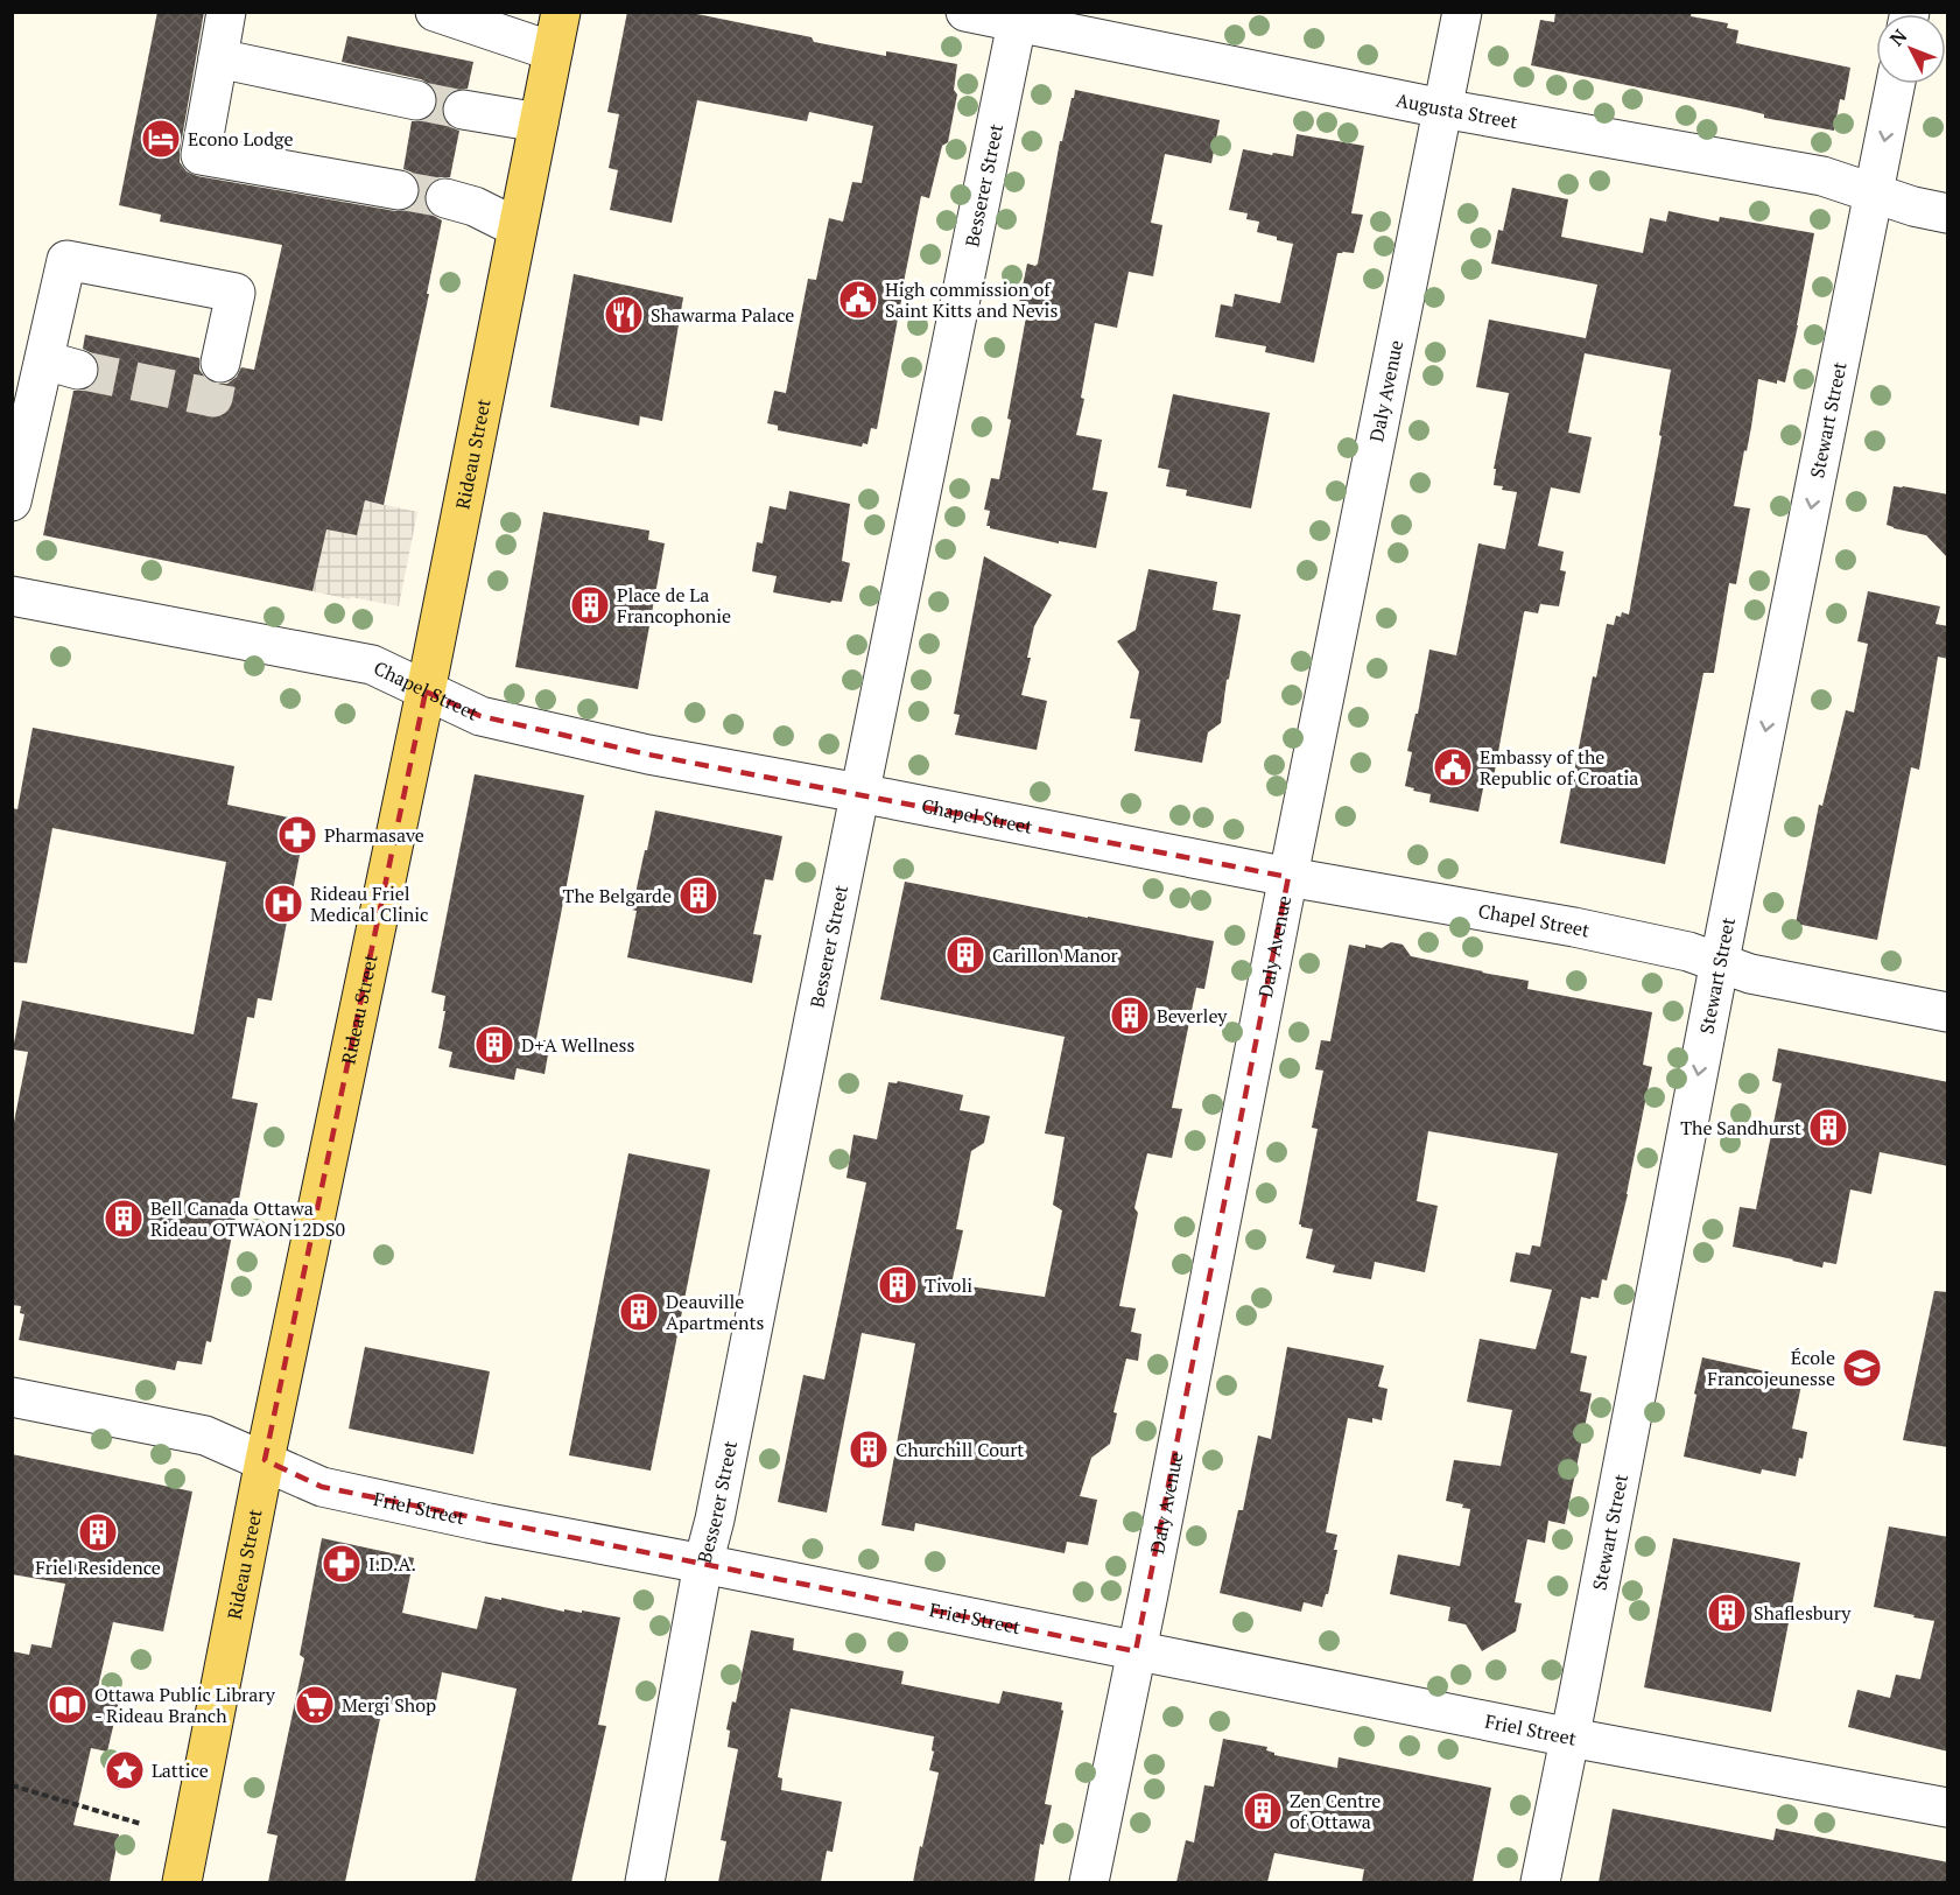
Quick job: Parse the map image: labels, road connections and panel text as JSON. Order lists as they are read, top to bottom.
{
  "streets": {
    "main road": ["Rideau Street"],
    "street": [
      "Augusta Street",
      "Besserer Street",
      "Daly Avenue",
      "Stewart Street",
      "Chapel Street",
      "Friel Street"
    ]
  },
  "crossings": [
    ["Augusta Street", "Besserer Street"],
    ["Augusta Street", "Daly Avenue"],
    ["Augusta Street", "Stewart Street"],
    ["Besserer Street", "Chapel Street"],
    ["Besserer Street", "Friel Street"],
    ["Daly Avenue", "Chapel Street"],
    ["Daly Avenue", "Friel Street"],
    ["Stewart Street", "Chapel Street"],
    ["Stewart Street", "Friel Street"],
    ["Rideau Street", "Chapel Street"],
    ["Rideau Street", "Friel Street"]
  ],
  "one_way": ["Stewart Street"],
  "places": {
    "hotel": ["Econo Lodge"],
    "public building": ["High commission of Saint Kitts and Nevis", "Embassy of the Republic of Croatia"],
    "restaurant": ["Shawarma Palace"],
    "building": [
      "Place de La Francophonie",
      "The Belgarde",
      "Carillon Manor",
      "Beverley",
      "D+A Wellness",
      "The Sandhurst",
      "Bell Canada Ottawa Rideau OTWAON12DS0",
      "Tivoli",
      "Deauville Apartments",
      "Churchill Court",
      "Friel Residence",
      "Shaflesbury",
      "Zen Centre of Ottawa"
    ],
    "pharmacy": ["Pharmasave", "I.D.A."],
    "hospital": ["Rideau Friel Medical Clinic"],
    "school or university": ["École Francojeunesse"],
    "library": ["Ottawa Public Library - Rideau Branch"],
    "supermarket": ["Mergi Shop"],
    "place": ["Lattice"]
  },
  "north": "top left"
}
